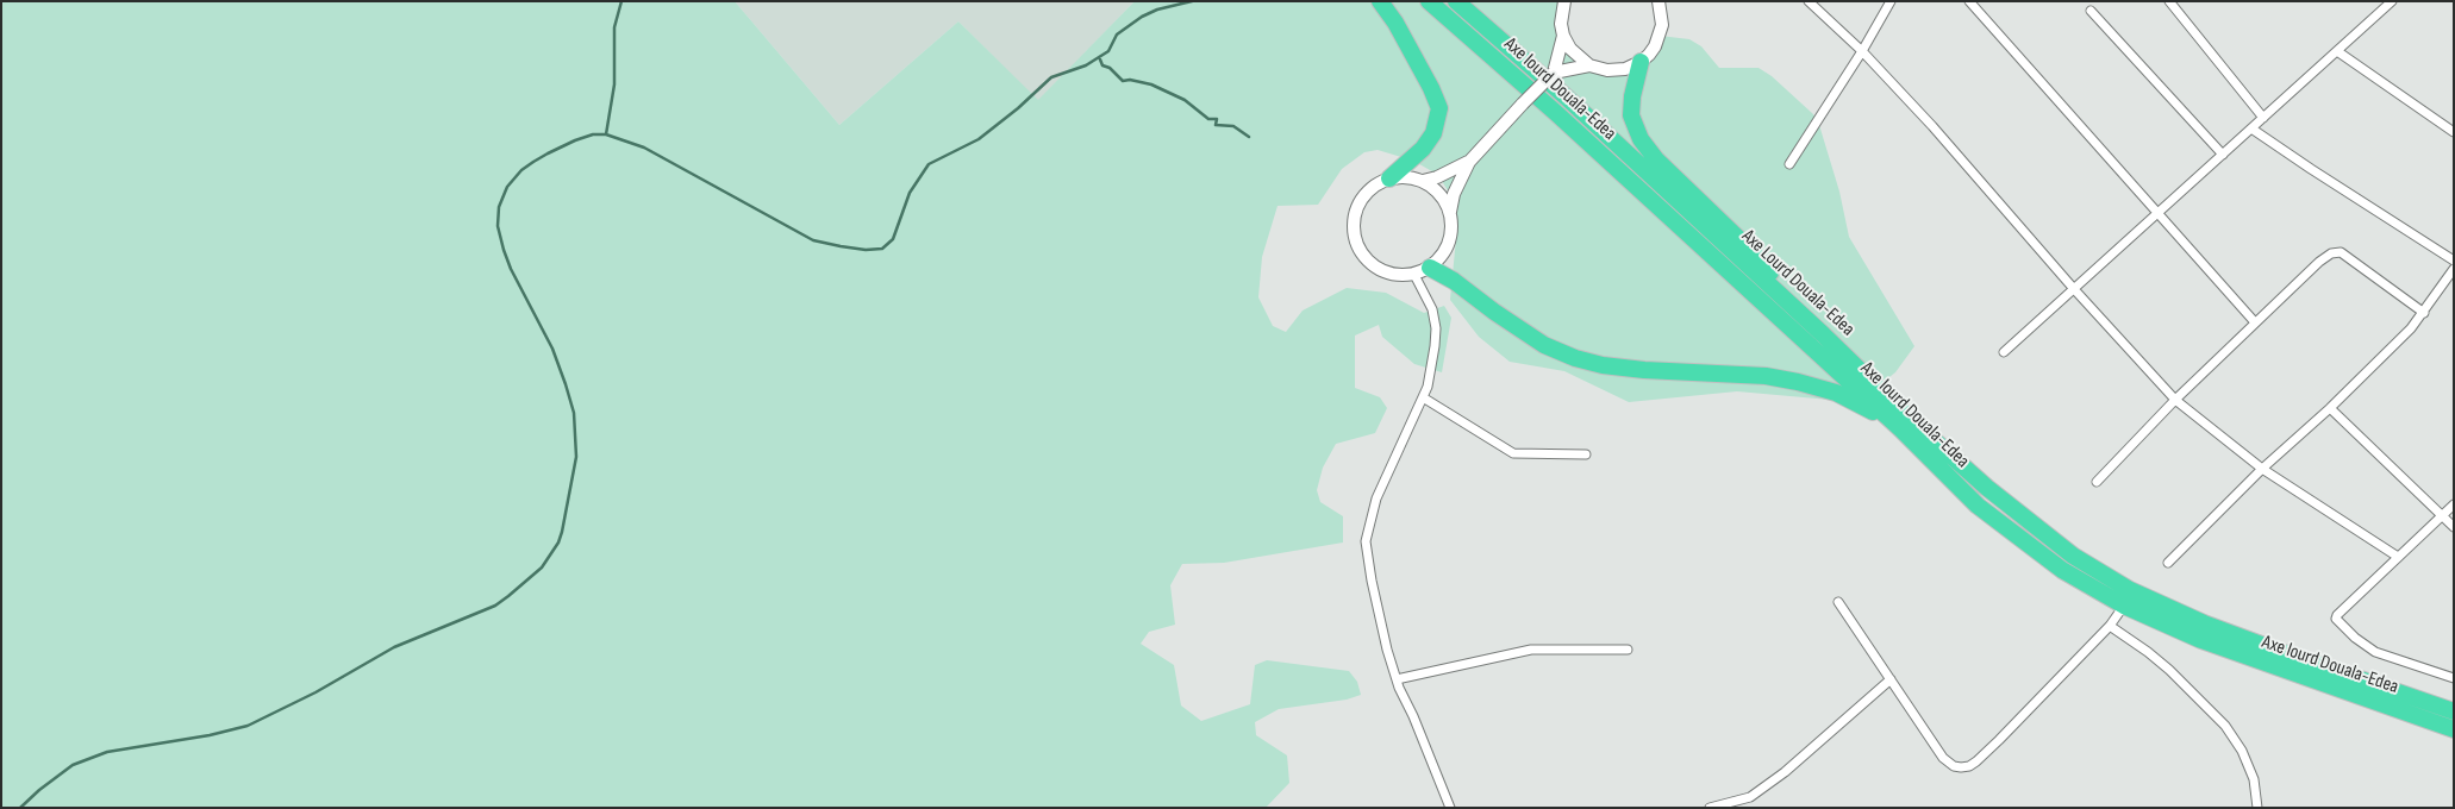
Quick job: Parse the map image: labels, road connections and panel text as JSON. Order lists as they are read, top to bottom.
{
  "streets": {
    "highway": ["Axe lourd Douala-Edea", "Axe Lourd Douala-Edea"]
  }
}
